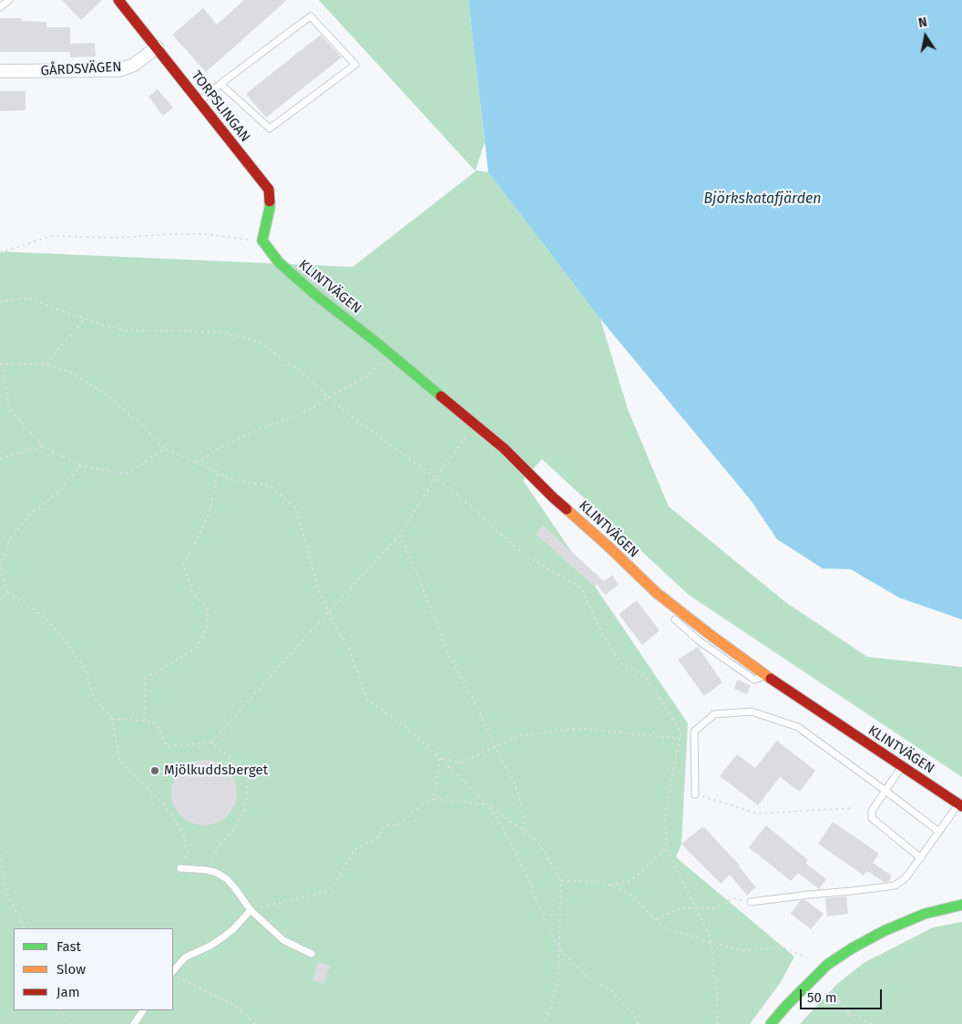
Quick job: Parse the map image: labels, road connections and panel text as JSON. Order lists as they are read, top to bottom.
{
  "streets": {
    "street": ["GÅRDSVÄGEN", "TORPSLINGAN", "KLINTVÄGEN"]
  },
  "crossings": [
    ["GÅRDSVÄGEN", "TORPSLINGAN"],
    ["TORPSLINGAN", "KLINTVÄGEN"]
  ],
  "water": ["Björkskatafjärden"],
  "places": ["Mjölkuddsberget"],
  "legend": ["Fast", "Slow", "Jam"],
  "scale_bar": "50 m",
  "north": "top"
}
